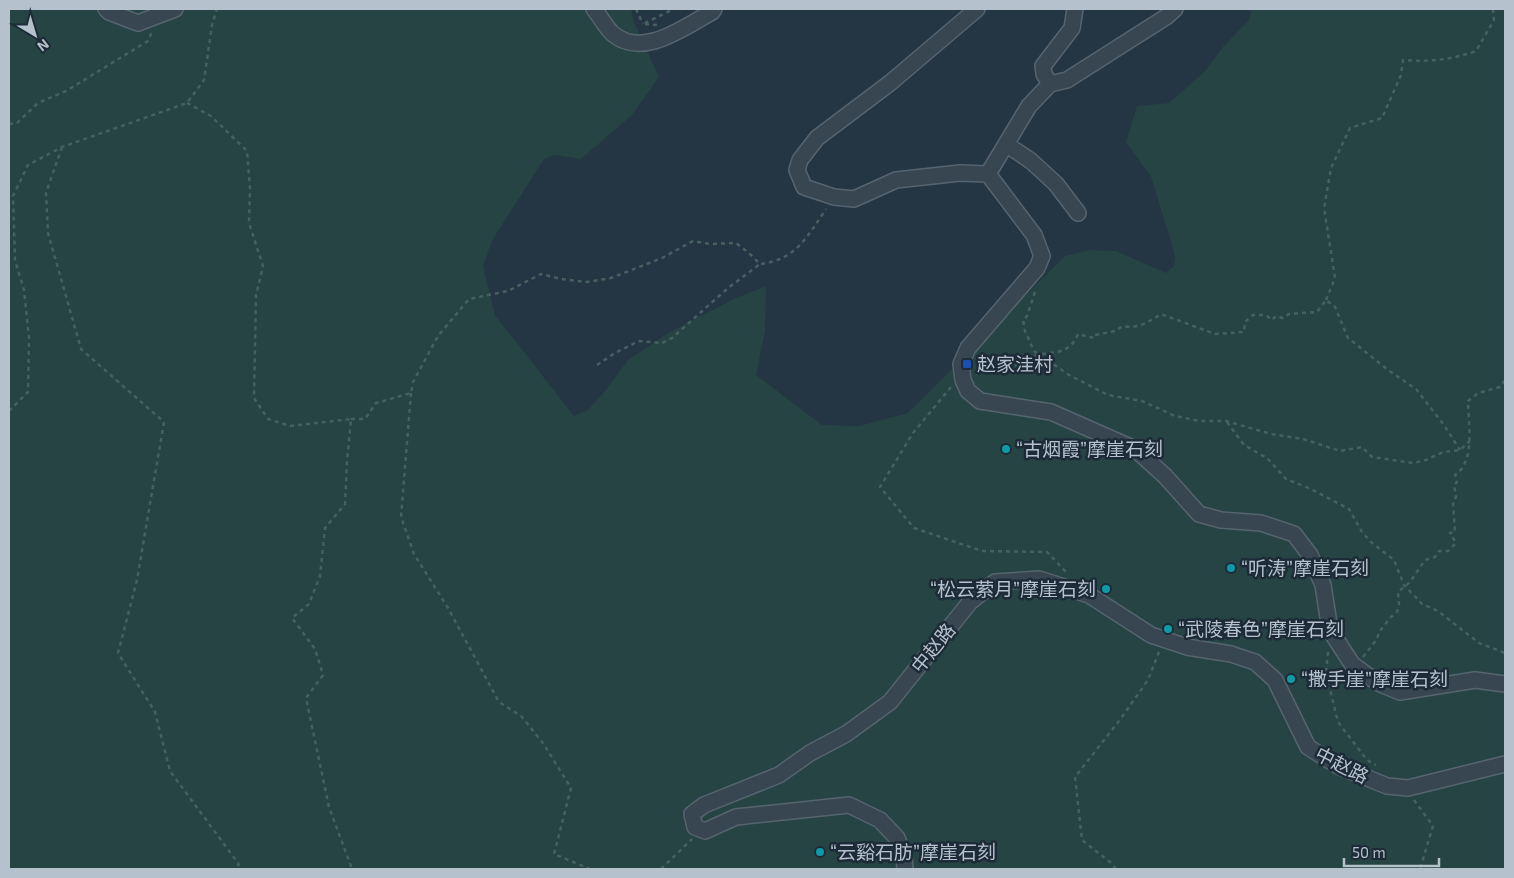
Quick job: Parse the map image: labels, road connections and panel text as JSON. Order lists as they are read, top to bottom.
{
  "streets": {
    "street": ["中赵路"]
  },
  "places": {
    "transit": ["赵家洼村"],
    "other": [
      "“古烟霞”摩崖石刻",
      "“听涛”摩崖石刻",
      "“松云萦月”摩崖石刻",
      "“武陵春色”摩崖石刻",
      "“撒手崖”摩崖石刻",
      "“云谿石肪”摩崖石刻"
    ]
  },
  "scale_bar": "50 m",
  "north": "bottom right"
}
